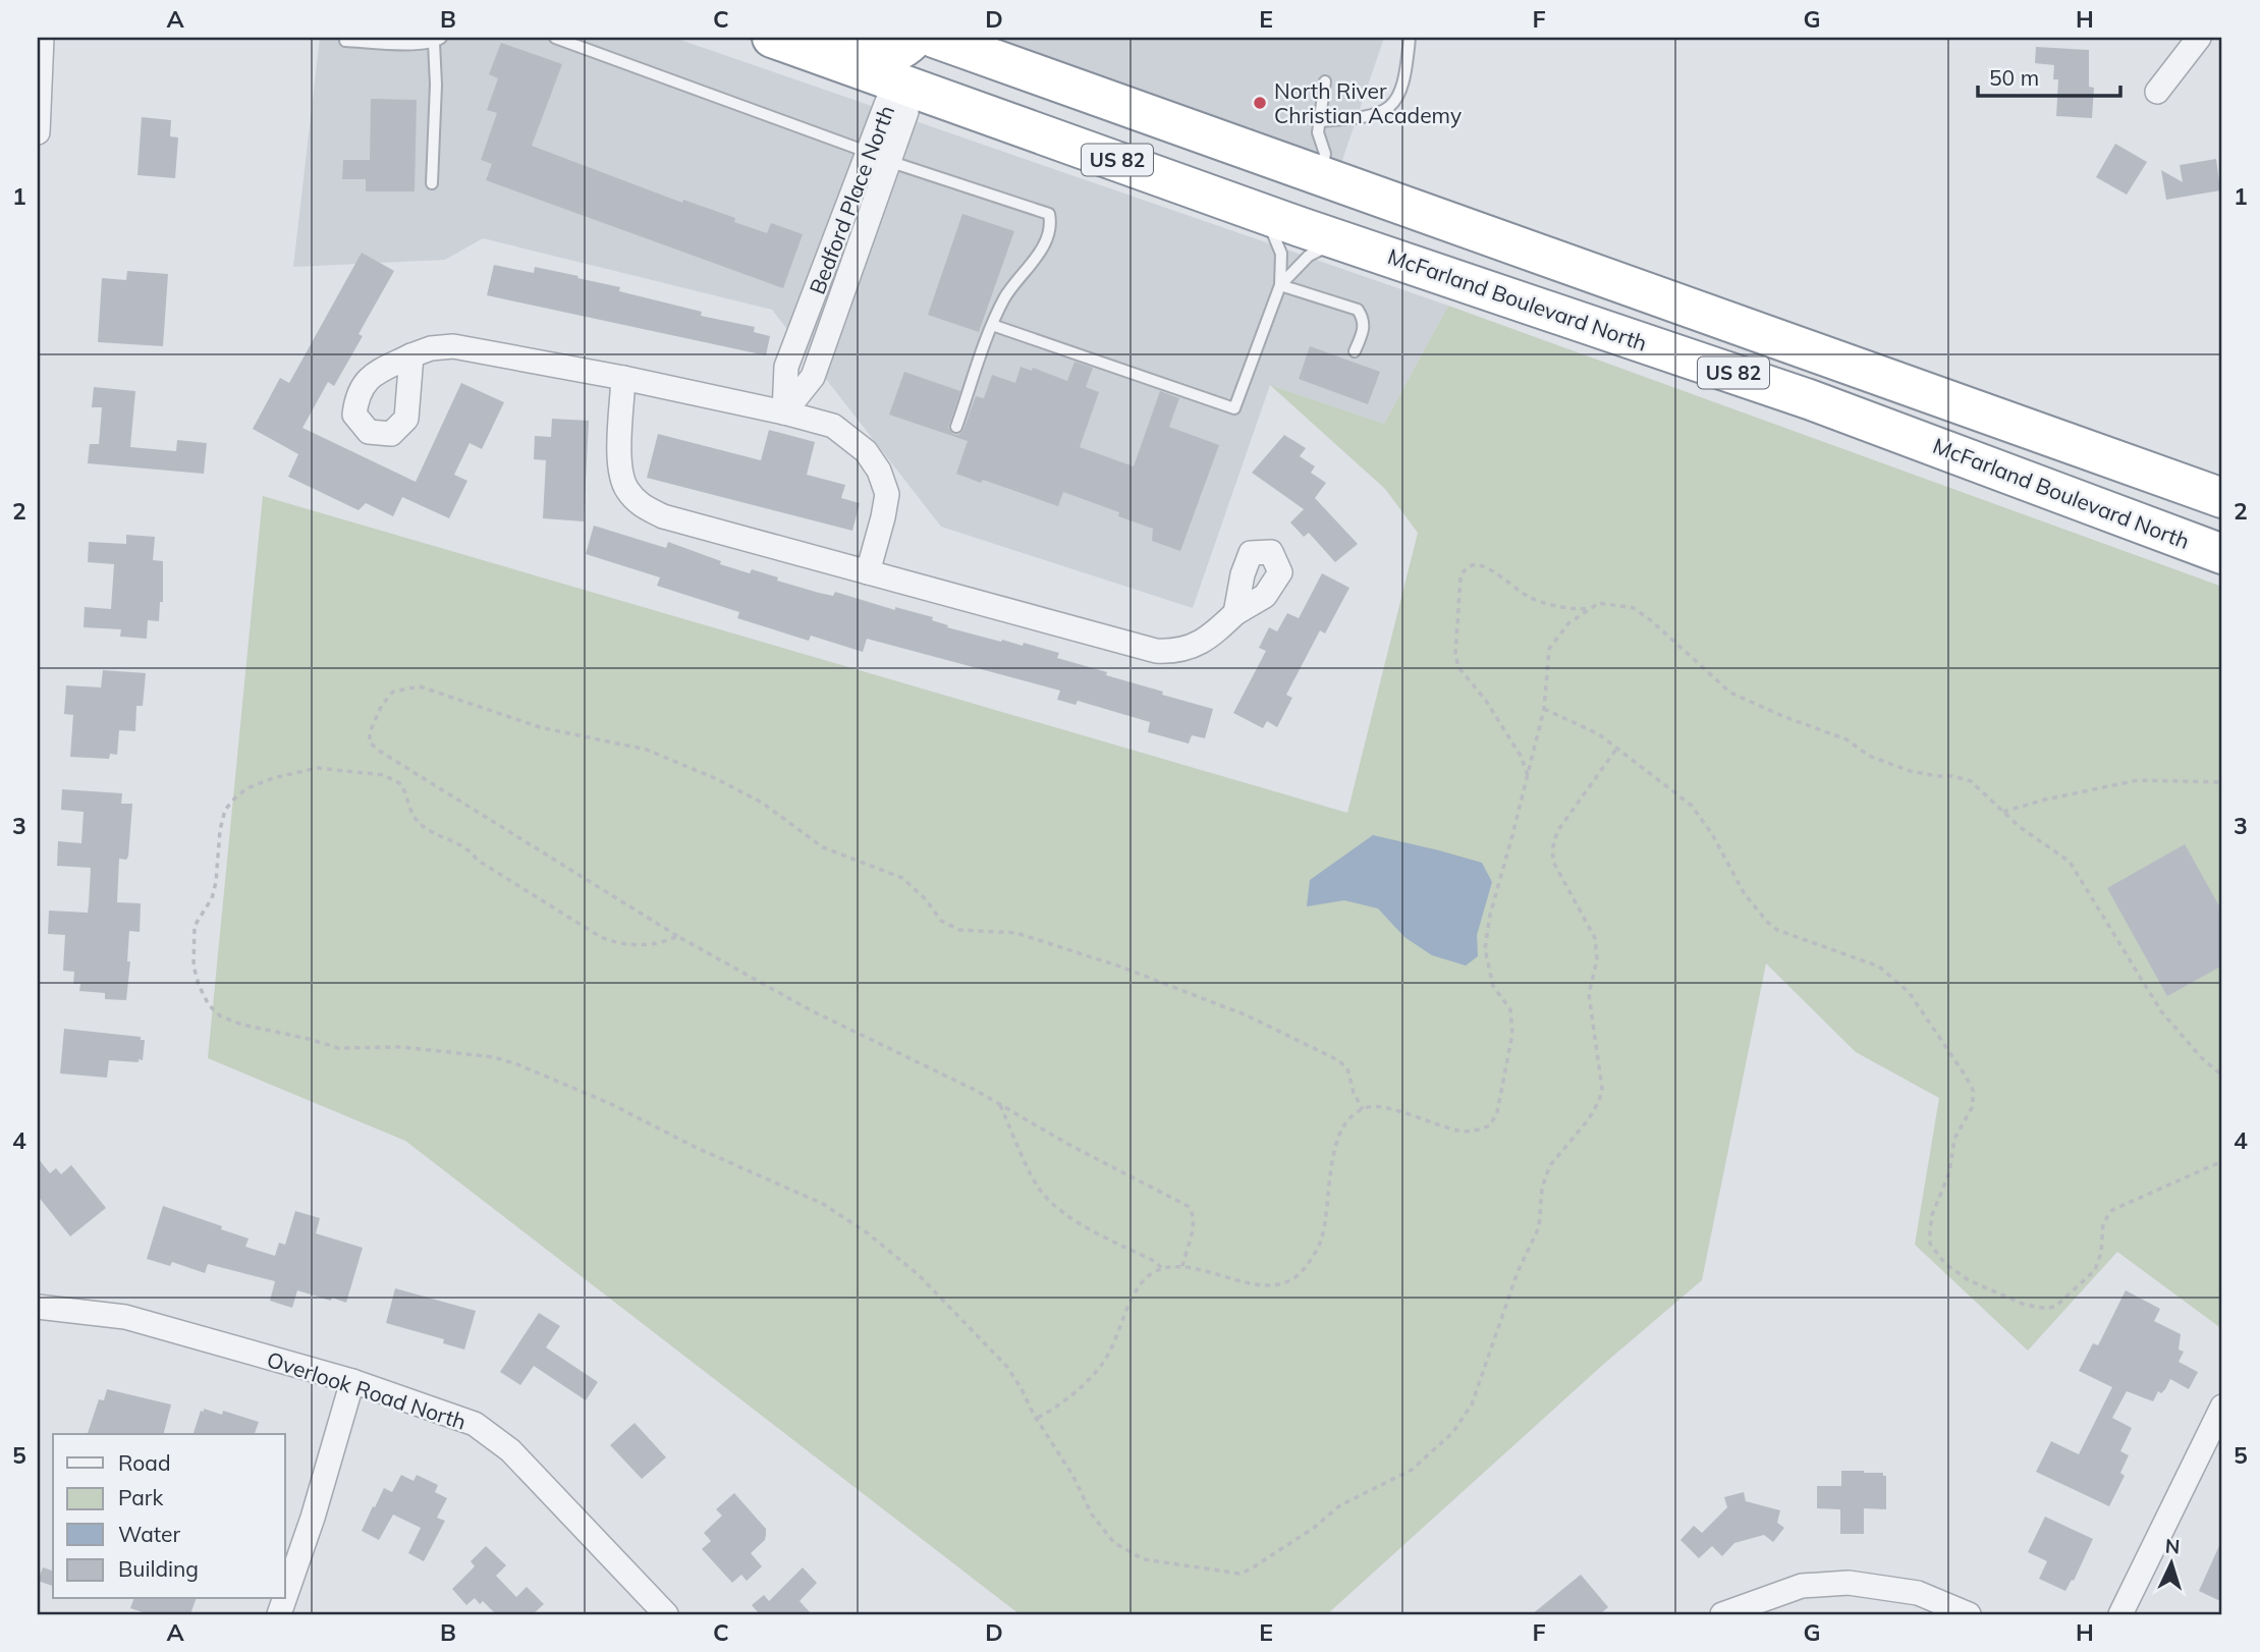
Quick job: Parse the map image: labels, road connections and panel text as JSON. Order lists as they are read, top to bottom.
{
  "streets": {
    "highway": ["US 82", "McFarland Boulevard North"],
    "street": ["Bedford Place North", "Overlook Road North"]
  },
  "crossings": [
    ["US 82", "McFarland Boulevard North"],
    ["Bedford Place North", "McFarland Boulevard North"]
  ],
  "places": ["North River Christian Academy"],
  "legend": [
    "Road",
    "Park",
    "Water",
    "Building"
  ],
  "scale_bar": "50 m",
  "north": "top",
  "grid": {
    "columns": [
      "A",
      "B",
      "C",
      "D",
      "E",
      "F",
      "G",
      "H"
    ],
    "rows": [
      "1",
      "2",
      "3",
      "4",
      "5"
    ]
  }
}
